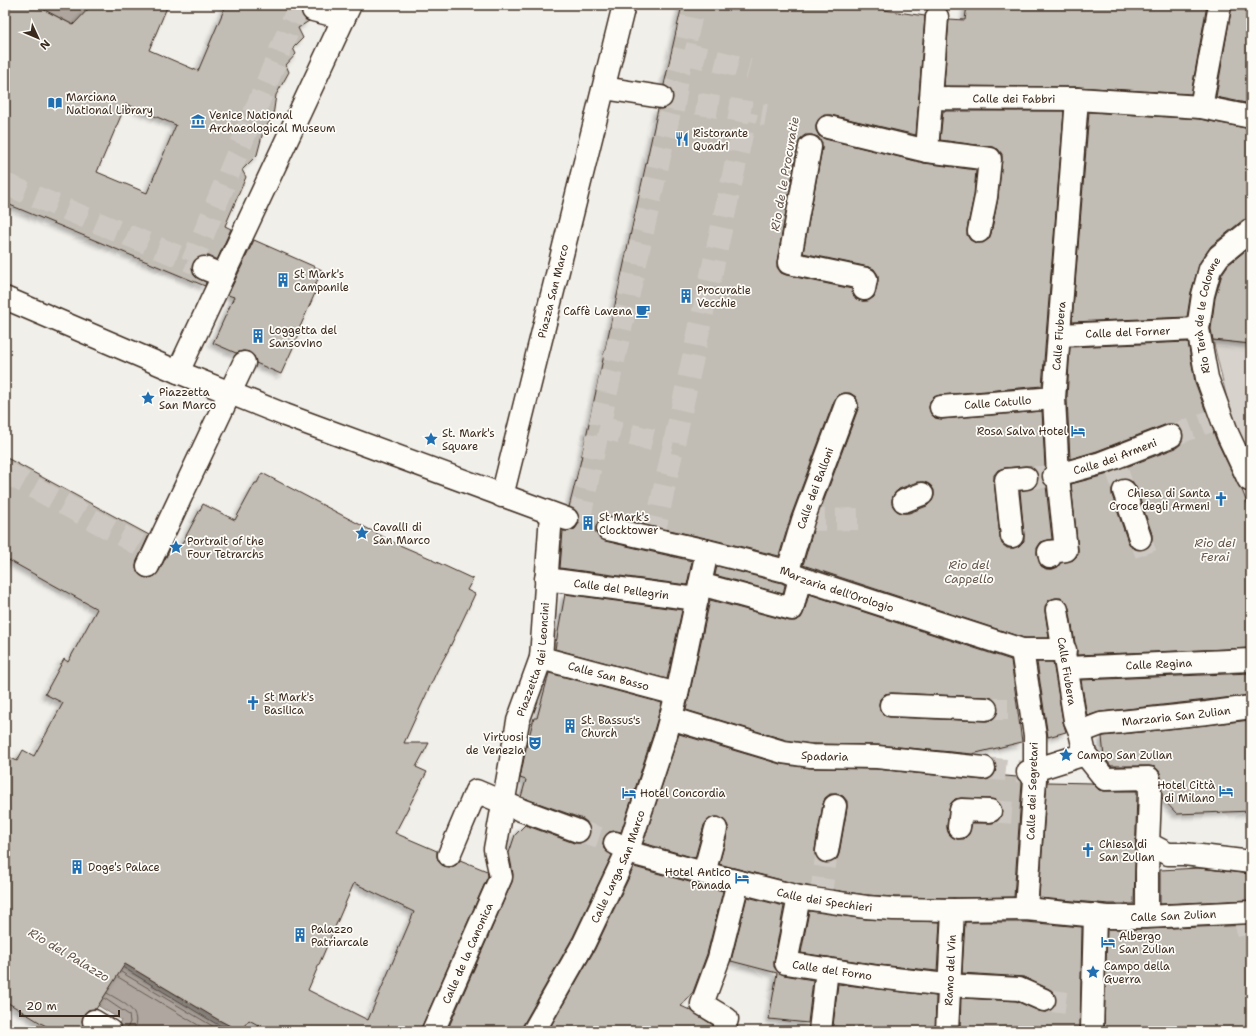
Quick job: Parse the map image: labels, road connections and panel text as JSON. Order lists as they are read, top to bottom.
{
  "streets": {
    "street": [
      "Calle dei Fabbri",
      "Piazza San Marco",
      "Rio Terà de le Colonne",
      "Calle del Forner",
      "Calle Fiubera",
      "Calle Catullo",
      "Calle dei Armeni",
      "Calle dei Balloni",
      "Calle del Pellegrin",
      "Marzaria dell'Orologio",
      "Piazzetta dei Leoncini",
      "Calle Regina",
      "Calle San Basso",
      "Marzaria San Zulian",
      "Spadaria",
      "Calle dei Segretari",
      "Calle Larga San Marco",
      "Calle dei Spechieri",
      "Calle San Zulian",
      "Calle de la Canonica",
      "Calle del Forno",
      "Ramo del Vin"
    ]
  },
  "crossings": [
    ["Calle dei Fabbri", "Calle Fiubera"],
    ["Piazza San Marco", "Piazzetta dei Leoncini"],
    ["Rio Terà de le Colonne", "Calle del Forner"],
    ["Calle del Forner", "Calle Fiubera"],
    ["Calle Fiubera", "Calle Catullo"],
    ["Calle Fiubera", "Calle dei Armeni"],
    ["Calle Fiubera", "Marzaria dell'Orologio"],
    ["Calle Fiubera", "Calle Regina"],
    ["Calle Fiubera", "Marzaria San Zulian"],
    ["Calle dei Balloni", "Calle del Pellegrin"],
    ["Calle dei Balloni", "Marzaria dell'Orologio"],
    ["Calle dei Balloni", "Calle Larga San Marco"],
    ["Calle del Pellegrin", "Piazzetta dei Leoncini"],
    ["Calle del Pellegrin", "Calle Larga San Marco"],
    ["Marzaria dell'Orologio", "Calle Regina"],
    ["Marzaria dell'Orologio", "Calle dei Segretari"],
    ["Marzaria dell'Orologio", "Calle Larga San Marco"],
    ["Piazzetta dei Leoncini", "Calle San Basso"],
    ["Piazzetta dei Leoncini", "Calle de la Canonica"],
    ["Calle San Basso", "Calle Larga San Marco"],
    ["Spadaria", "Calle Larga San Marco"],
    ["Calle dei Segretari", "Calle dei Spechieri"],
    ["Calle dei Segretari", "Calle San Zulian"],
    ["Calle Larga San Marco", "Calle dei Spechieri"],
    ["Calle dei Spechieri", "Calle San Zulian"],
    ["Calle dei Spechieri", "Calle del Forno"],
    ["Calle dei Spechieri", "Ramo del Vin"],
    ["Calle del Forno", "Ramo del Vin"]
  ],
  "water": [
    "Rio de le Procuratie",
    "Rio dei Ferai",
    "Rio del Cappello",
    "Rio del Palazzo"
  ],
  "places": {
    "library": ["Marciana National Library"],
    "museum": ["Venice National Archaeological Museum"],
    "restaurant": ["Ristorante Quadri"],
    "building": [
      "St Mark's Campanile",
      "Procuratie Vecchie",
      "Loggetta del Sansovino",
      "St Mark's Clocktower",
      "St. Bassus's Church",
      "Doge's Palace",
      "Palazzo Patriarcale"
    ],
    "cafe": ["Caffè Lavena"],
    "place": [
      "Piazzetta San Marco",
      "St. Mark's Square",
      "Cavalli di San Marco",
      "Portrait of the Four Tetrarchs",
      "Campo San Zulian",
      "Campo della Guerra"
    ],
    "hotel": [
      "Rosa Salva Hotel",
      "Hotel Città di Milano",
      "Hotel Concordia",
      "Hotel Antico Panada",
      "Albergo San Zulian"
    ],
    "church": ["Chiesa di Santa Croce degli Armeni", "St Mark's Basilica", "Chiesa di San Zulian"],
    "theatre": ["Virtuosi de Venezia"]
  },
  "scale_bar": "20 m",
  "north": "bottom right"
}
